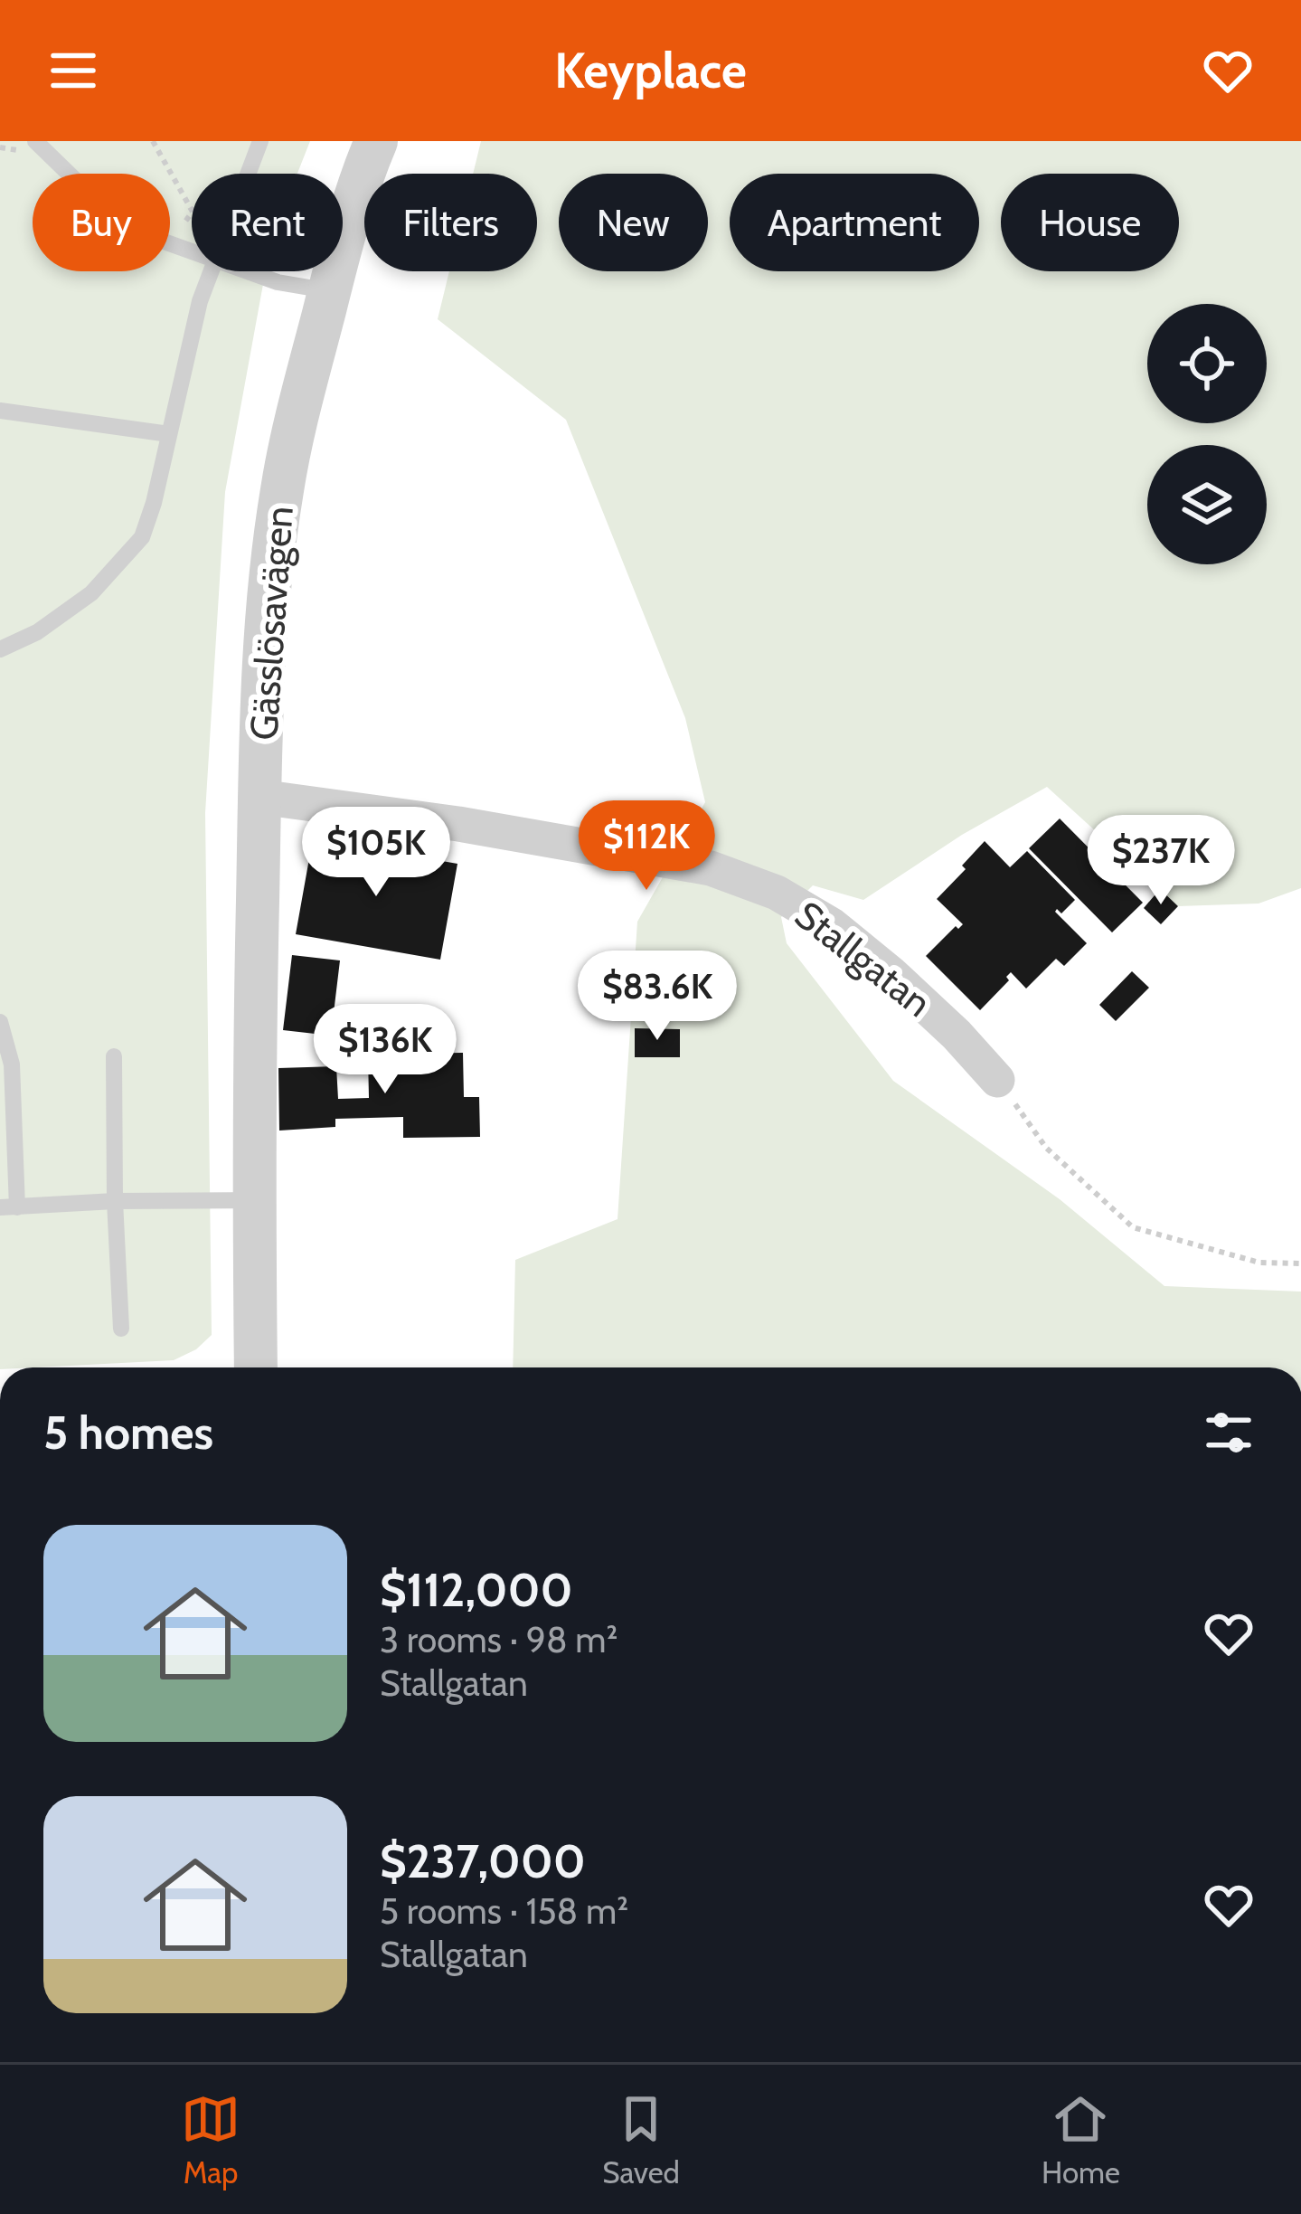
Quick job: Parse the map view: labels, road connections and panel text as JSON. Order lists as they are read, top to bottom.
{
  "streets": {
    "street": ["Gässlösavägen", "Stallgatan"]
  },
  "crossings": [
    ["Gässlösavägen", "Stallgatan"]
  ],
  "page": {
    "header": "Keyplace",
    "chip": [
      "Buy",
      "Rent",
      "Filters",
      "New",
      "Apartment",
      "House"
    ],
    "price": [
      "$112K",
      "$105K",
      "$237K",
      "$83.6K",
      "$136K"
    ],
    "heading": "5 homes",
    "list": [
      {
        "name": "$112,000",
        "note": "3 rooms · 98 m² · Stallgatan"
      },
      {
        "name": "$237,000",
        "note": "5 rooms · 158 m² · Stallgatan"
      }
    ],
    "tabs": ["Map", "Saved", "Home"]
  }
}
